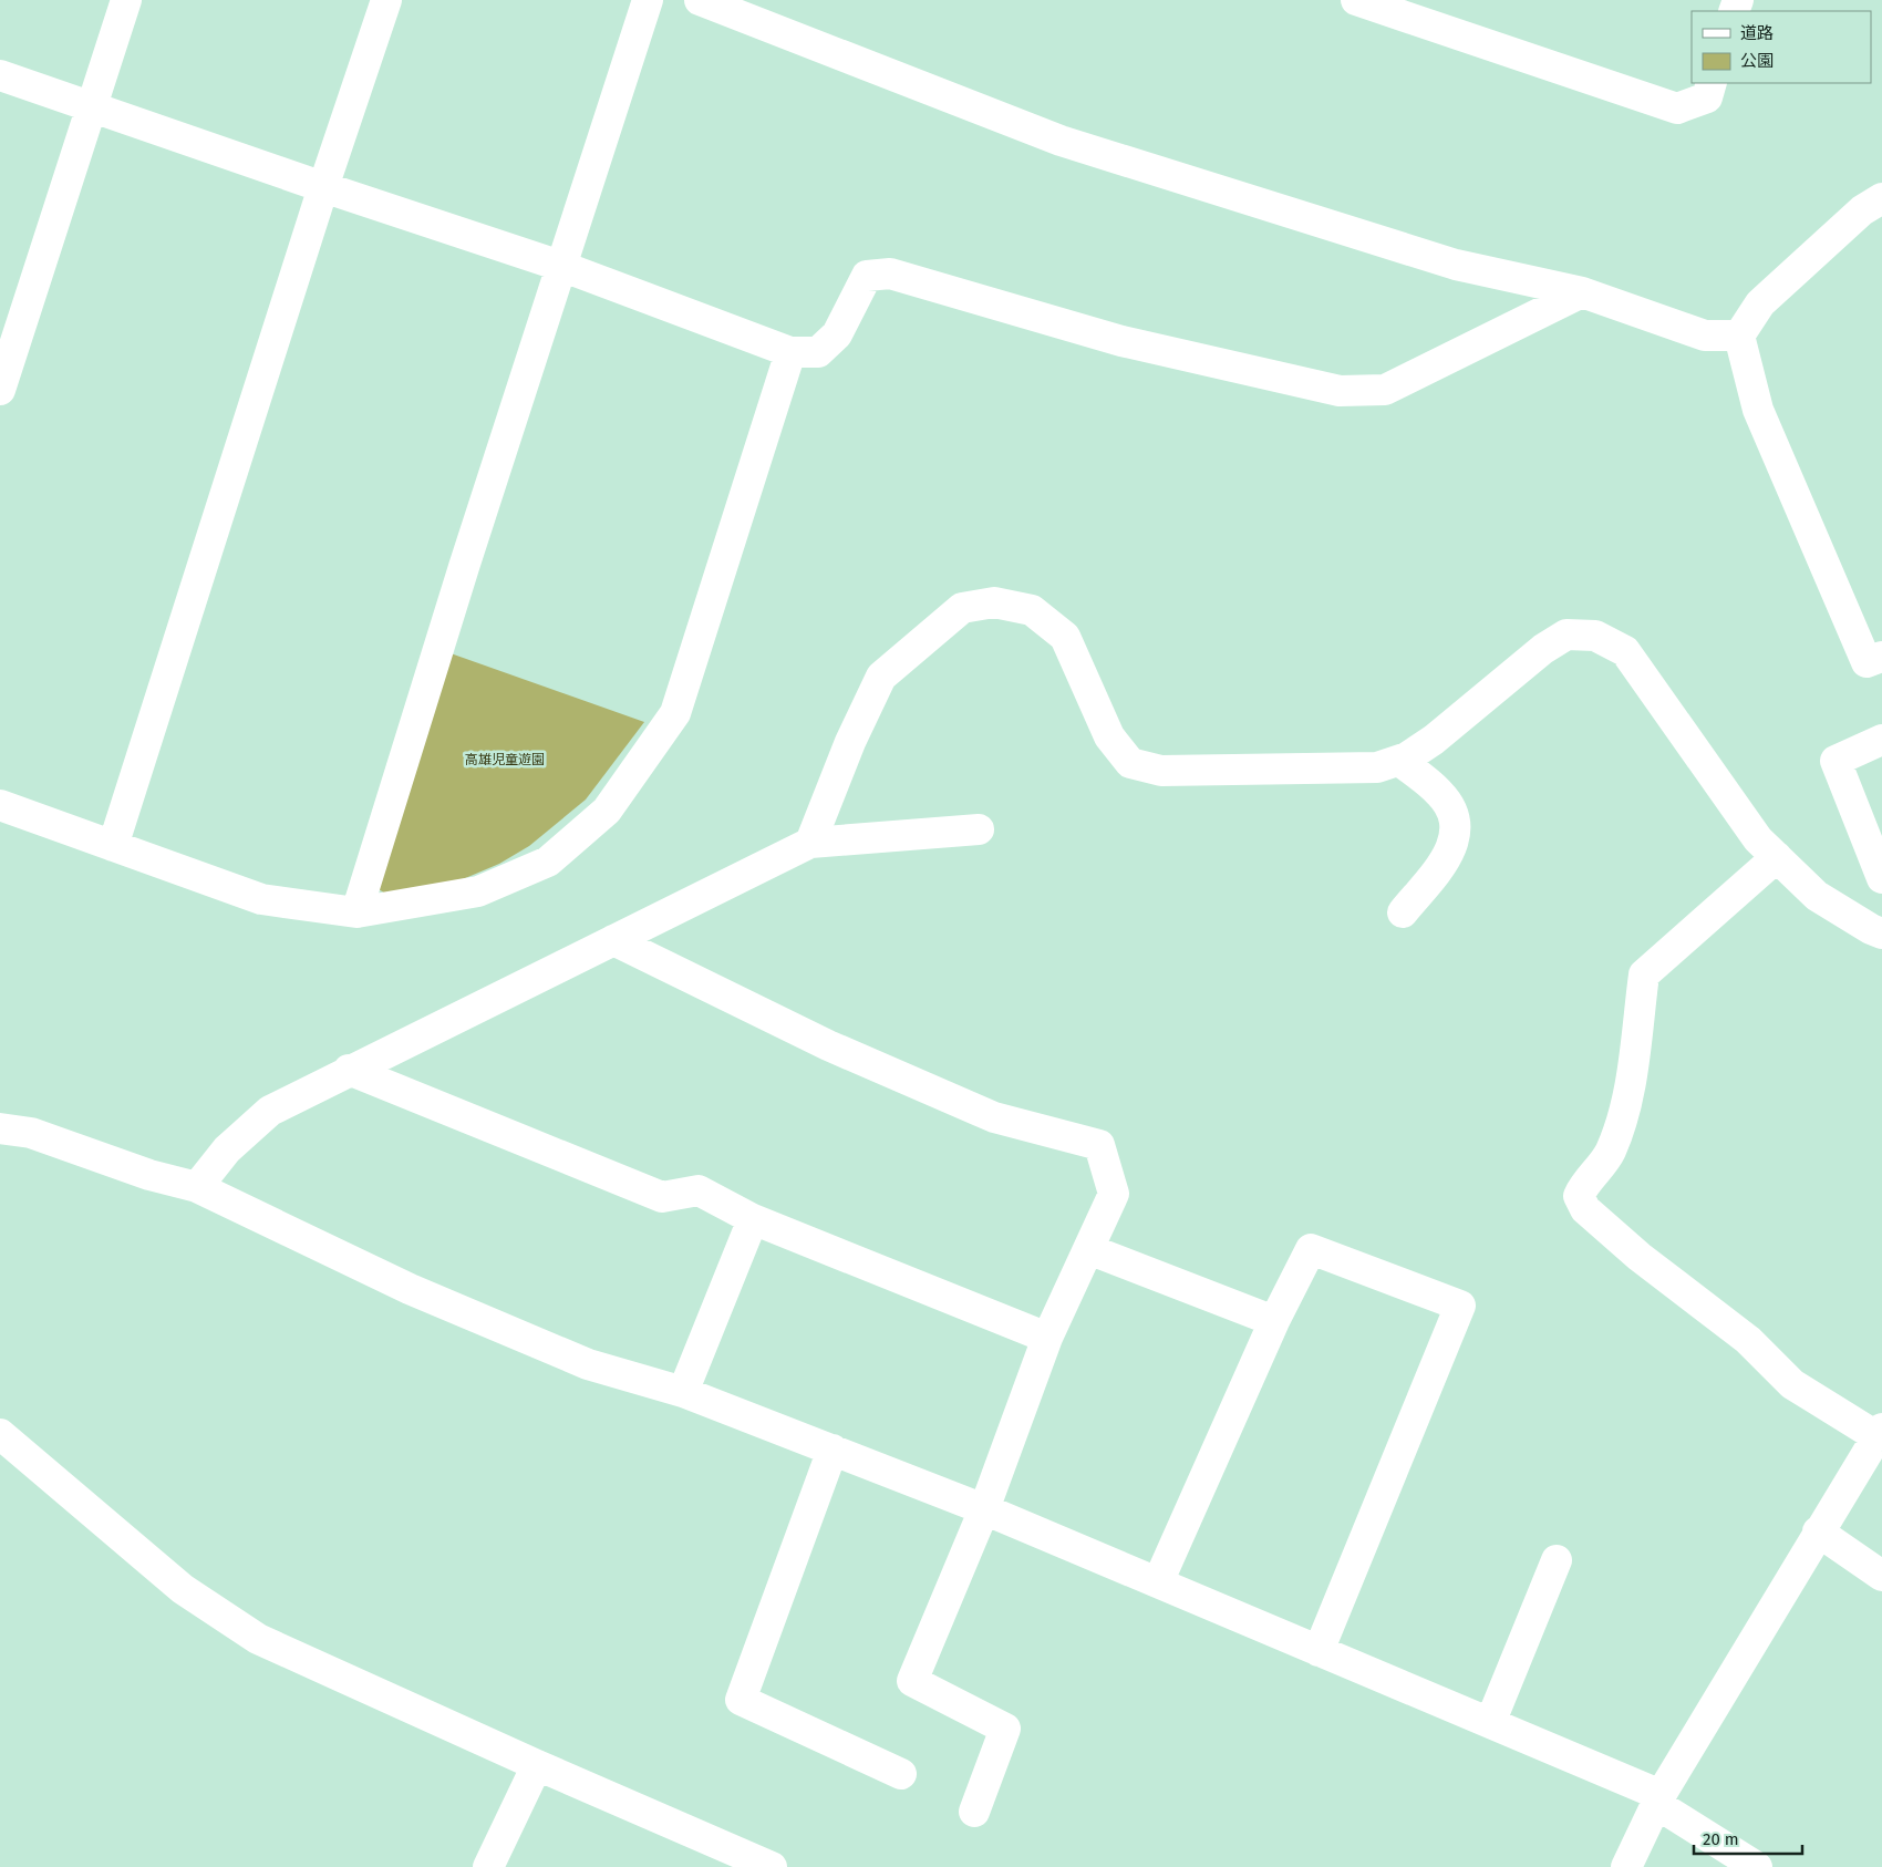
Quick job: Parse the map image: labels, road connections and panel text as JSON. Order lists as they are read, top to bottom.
{
  "parks": ["高雄児童遊園"],
  "legend": ["道路", "公園"],
  "scale_bar": "20 m"
}
